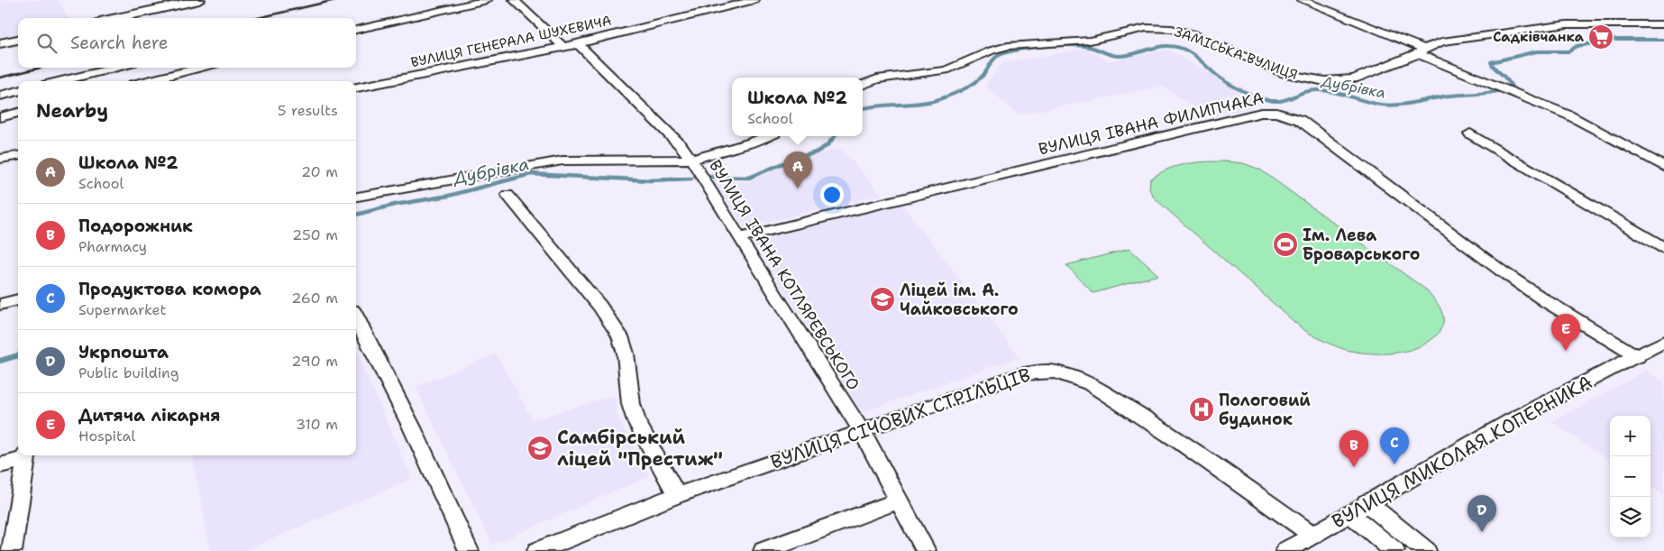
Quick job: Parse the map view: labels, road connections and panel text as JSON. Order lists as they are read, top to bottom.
{
  "streets": {
    "street": [
      "ВУЛИЦЯ ГЕНЕРАЛА ШУХЕВИЧА",
      "ЗАМІСЬКА ВУЛИЦЯ",
      "ВУЛИЦЯ ІВАНА ФИЛИПЧАКА",
      "ВУЛИЦЯ ІВАНА КОТЛЯРЕВСЬКОГО",
      "ВУЛИЦЯ СІЧОВИХ СТРІЛЬЦІВ",
      "ВУЛИЦЯ МИКОЛАЯ КОПЕРНИКА"
    ]
  },
  "crossings": [
    ["ВУЛИЦЯ ГЕНЕРАЛА ШУХЕВИЧА", "ВУЛИЦЯ ІВАНА КОТЛЯРЕВСЬКОГО"],
    ["ВУЛИЦЯ ІВАНА ФИЛИПЧАКА", "ВУЛИЦЯ ІВАНА КОТЛЯРЕВСЬКОГО"],
    ["ВУЛИЦЯ ІВАНА ФИЛИПЧАКА", "ВУЛИЦЯ МИКОЛАЯ КОПЕРНИКА"],
    ["ВУЛИЦЯ ІВАНА КОТЛЯРЕВСЬКОГО", "ВУЛИЦЯ СІЧОВИХ СТРІЛЬЦІВ"],
    ["ВУЛИЦЯ СІЧОВИХ СТРІЛЬЦІВ", "ВУЛИЦЯ МИКОЛАЯ КОПЕРНИКА"]
  ],
  "water": ["Дубрівка"],
  "places": {
    "supermarket": ["Садкiвчанка"],
    "sports": ["Ім. Лева Броварського"],
    "school or university": ["Ліцей ім. А. Чайковського", "Самбірський ліцей \"Престиж\""],
    "hospital": ["Пологовий будинок"]
  },
  "page": {
    "search": "Search here",
    "popup": ["Школа №2", "School"],
    "heading": ["Nearby", "5 results"],
    "list": [
      {
        "mark": "A",
        "name": "Школа №2",
        "note": "School",
        "value": "20 m"
      },
      {
        "mark": "B",
        "name": "Подорожник",
        "note": "Pharmacy",
        "value": "250 m"
      },
      {
        "mark": "C",
        "name": "Продуктова комора",
        "note": "Supermarket",
        "value": "260 m"
      },
      {
        "mark": "D",
        "name": "Укрпошта",
        "note": "Public building",
        "value": "290 m"
      },
      {
        "mark": "E",
        "name": "Дитяча лікарня",
        "note": "Hospital",
        "value": "310 m"
      }
    ],
    "pins": [
      "A",
      "E",
      "C",
      "B",
      "D"
    ],
    "map_buttons": ["+", "−"]
  }
}
